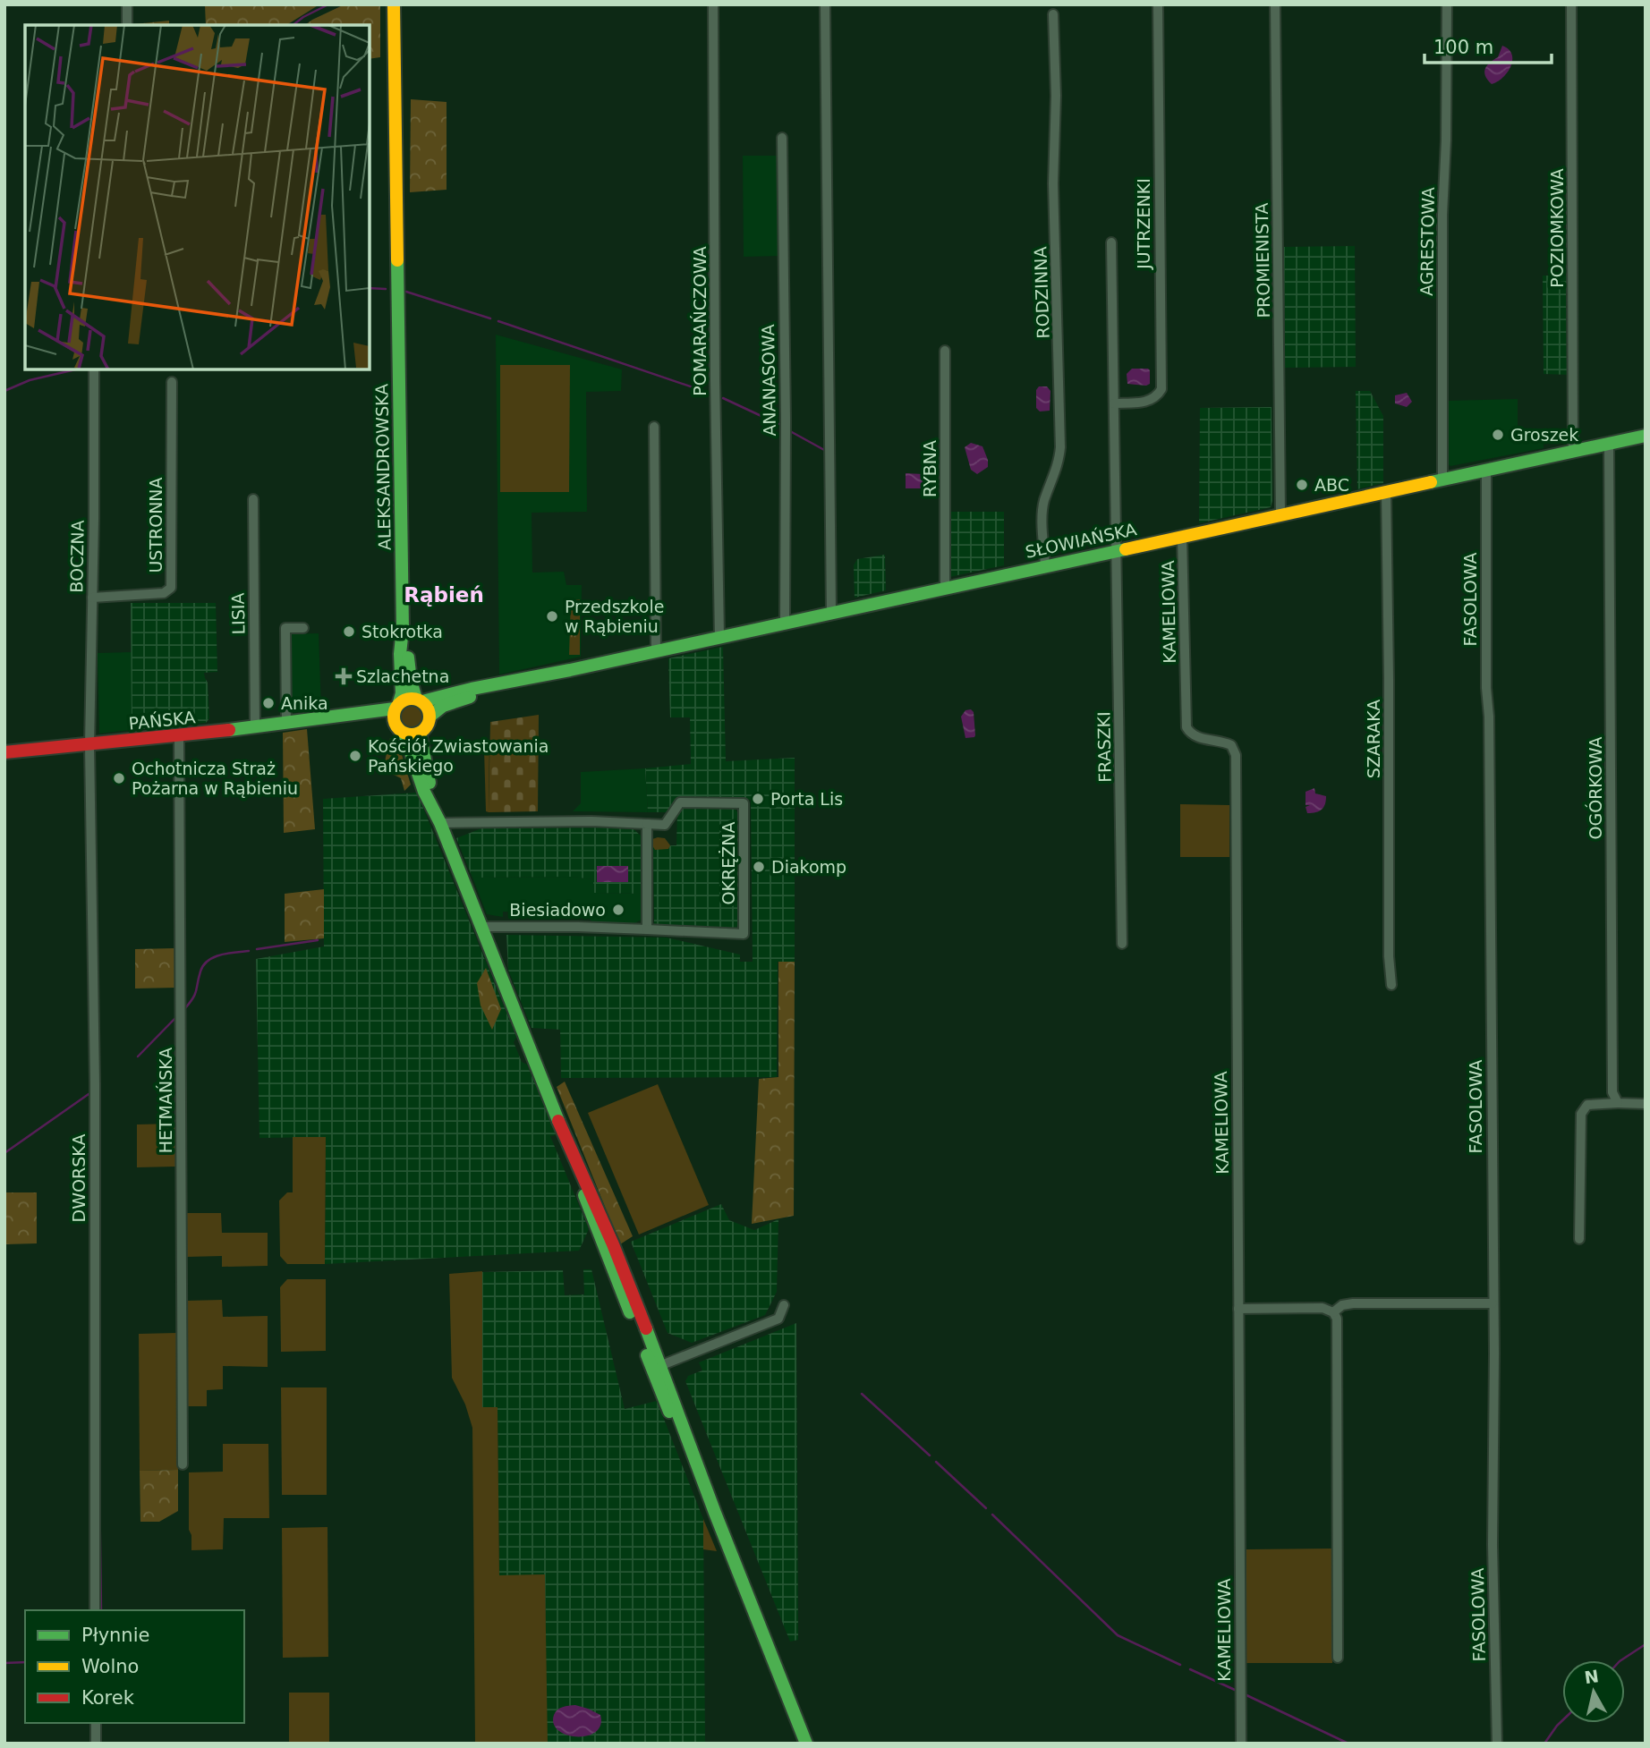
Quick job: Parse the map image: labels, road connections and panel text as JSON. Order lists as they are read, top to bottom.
{
  "streets": {
    "main road": ["ALEKSANDROWSKA", "SŁOWIAŃSKA", "PAŃSKA"],
    "street": [
      "JUTRZENKI",
      "POZIOMKOWA",
      "AGRESTOWA",
      "PROMIENISTA",
      "RODZINNA",
      "POMARAŃCZOWA",
      "ANANASOWA",
      "RYBNA",
      "USTRONNA",
      "BOCZNA",
      "FASOLOWA",
      "KAMELIOWA",
      "LISIA",
      "SZARAKA",
      "FRASZKI",
      "OGÓRKOWA",
      "OKRĘŻNA",
      "HETMAŃSKA",
      "DWORSKA"
    ]
  },
  "crossings": [
    ["JUTRZENKI", "SŁOWIAŃSKA"],
    ["JUTRZENKI", "FRASZKI"],
    ["POZIOMKOWA", "SŁOWIAŃSKA"],
    ["AGRESTOWA", "SŁOWIAŃSKA"],
    ["PROMIENISTA", "SŁOWIAŃSKA"],
    ["RODZINNA", "SŁOWIAŃSKA"],
    ["POMARAŃCZOWA", "SŁOWIAŃSKA"],
    ["ANANASOWA", "SŁOWIAŃSKA"],
    ["ALEKSANDROWSKA", "SŁOWIAŃSKA"],
    ["ALEKSANDROWSKA", "PAŃSKA"],
    ["RYBNA", "SŁOWIAŃSKA"],
    ["USTRONNA", "BOCZNA"],
    ["SŁOWIAŃSKA", "FASOLOWA"],
    ["SŁOWIAŃSKA", "KAMELIOWA"],
    ["SŁOWIAŃSKA", "PAŃSKA"],
    ["SŁOWIAŃSKA", "SZARAKA"],
    ["SŁOWIAŃSKA", "FRASZKI"],
    ["SŁOWIAŃSKA", "OGÓRKOWA"],
    ["BOCZNA", "PAŃSKA"],
    ["BOCZNA", "DWORSKA"],
    ["LISIA", "PAŃSKA"],
    ["PAŃSKA", "HETMAŃSKA"],
    ["PAŃSKA", "DWORSKA"]
  ],
  "districts": ["Rąbień"],
  "places": {
    "other": [
      "Groszek",
      "ABC",
      "Przedszkole w Rąbieniu",
      "Stokrotka",
      "Anika",
      "Kościół Zwiastowania Pańskiego",
      "Ochotnicza Straż Pożarna w Rąbieniu",
      "Porta Lis",
      "Diakomp",
      "Biesiadowo"
    ],
    "health": ["Szlachetna"]
  },
  "legend": ["Płynnie", "Wolno", "Korek"],
  "scale_bar": "100 m",
  "north": "top"
}
